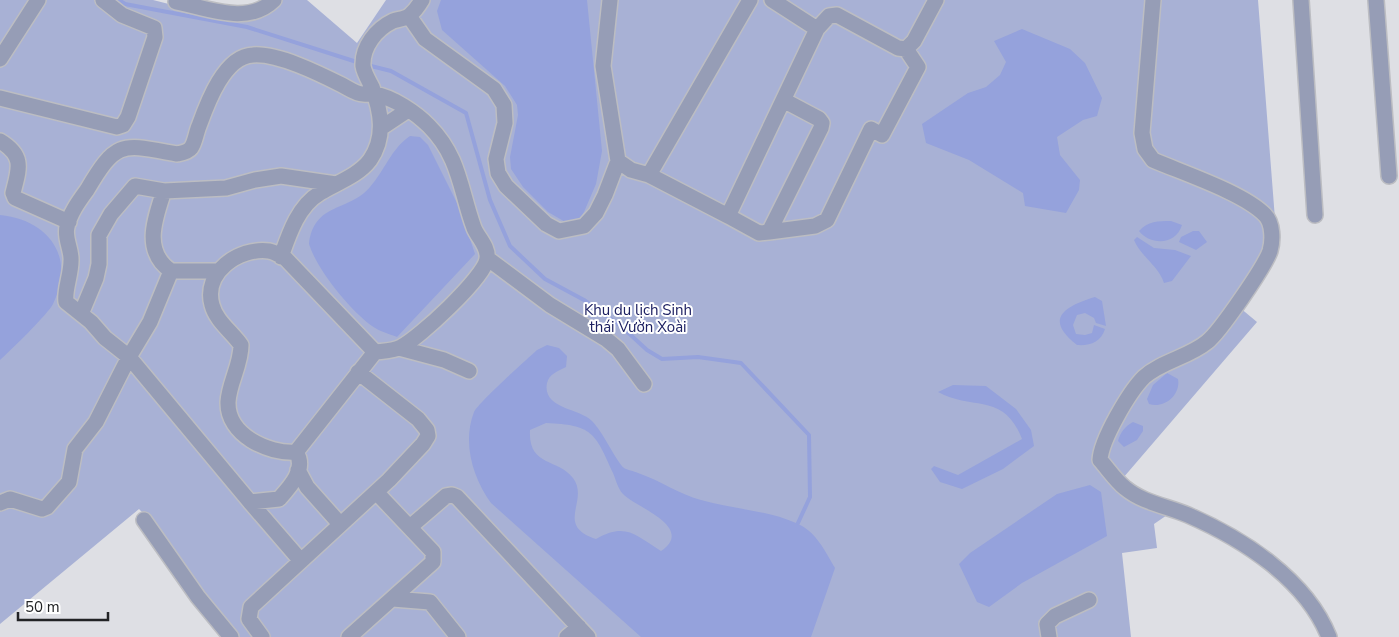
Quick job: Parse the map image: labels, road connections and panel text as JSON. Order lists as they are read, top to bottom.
{
  "parks": ["Khu du lịch Sinh thái Vườn Xoài"],
  "scale_bar": "50 m"
}
